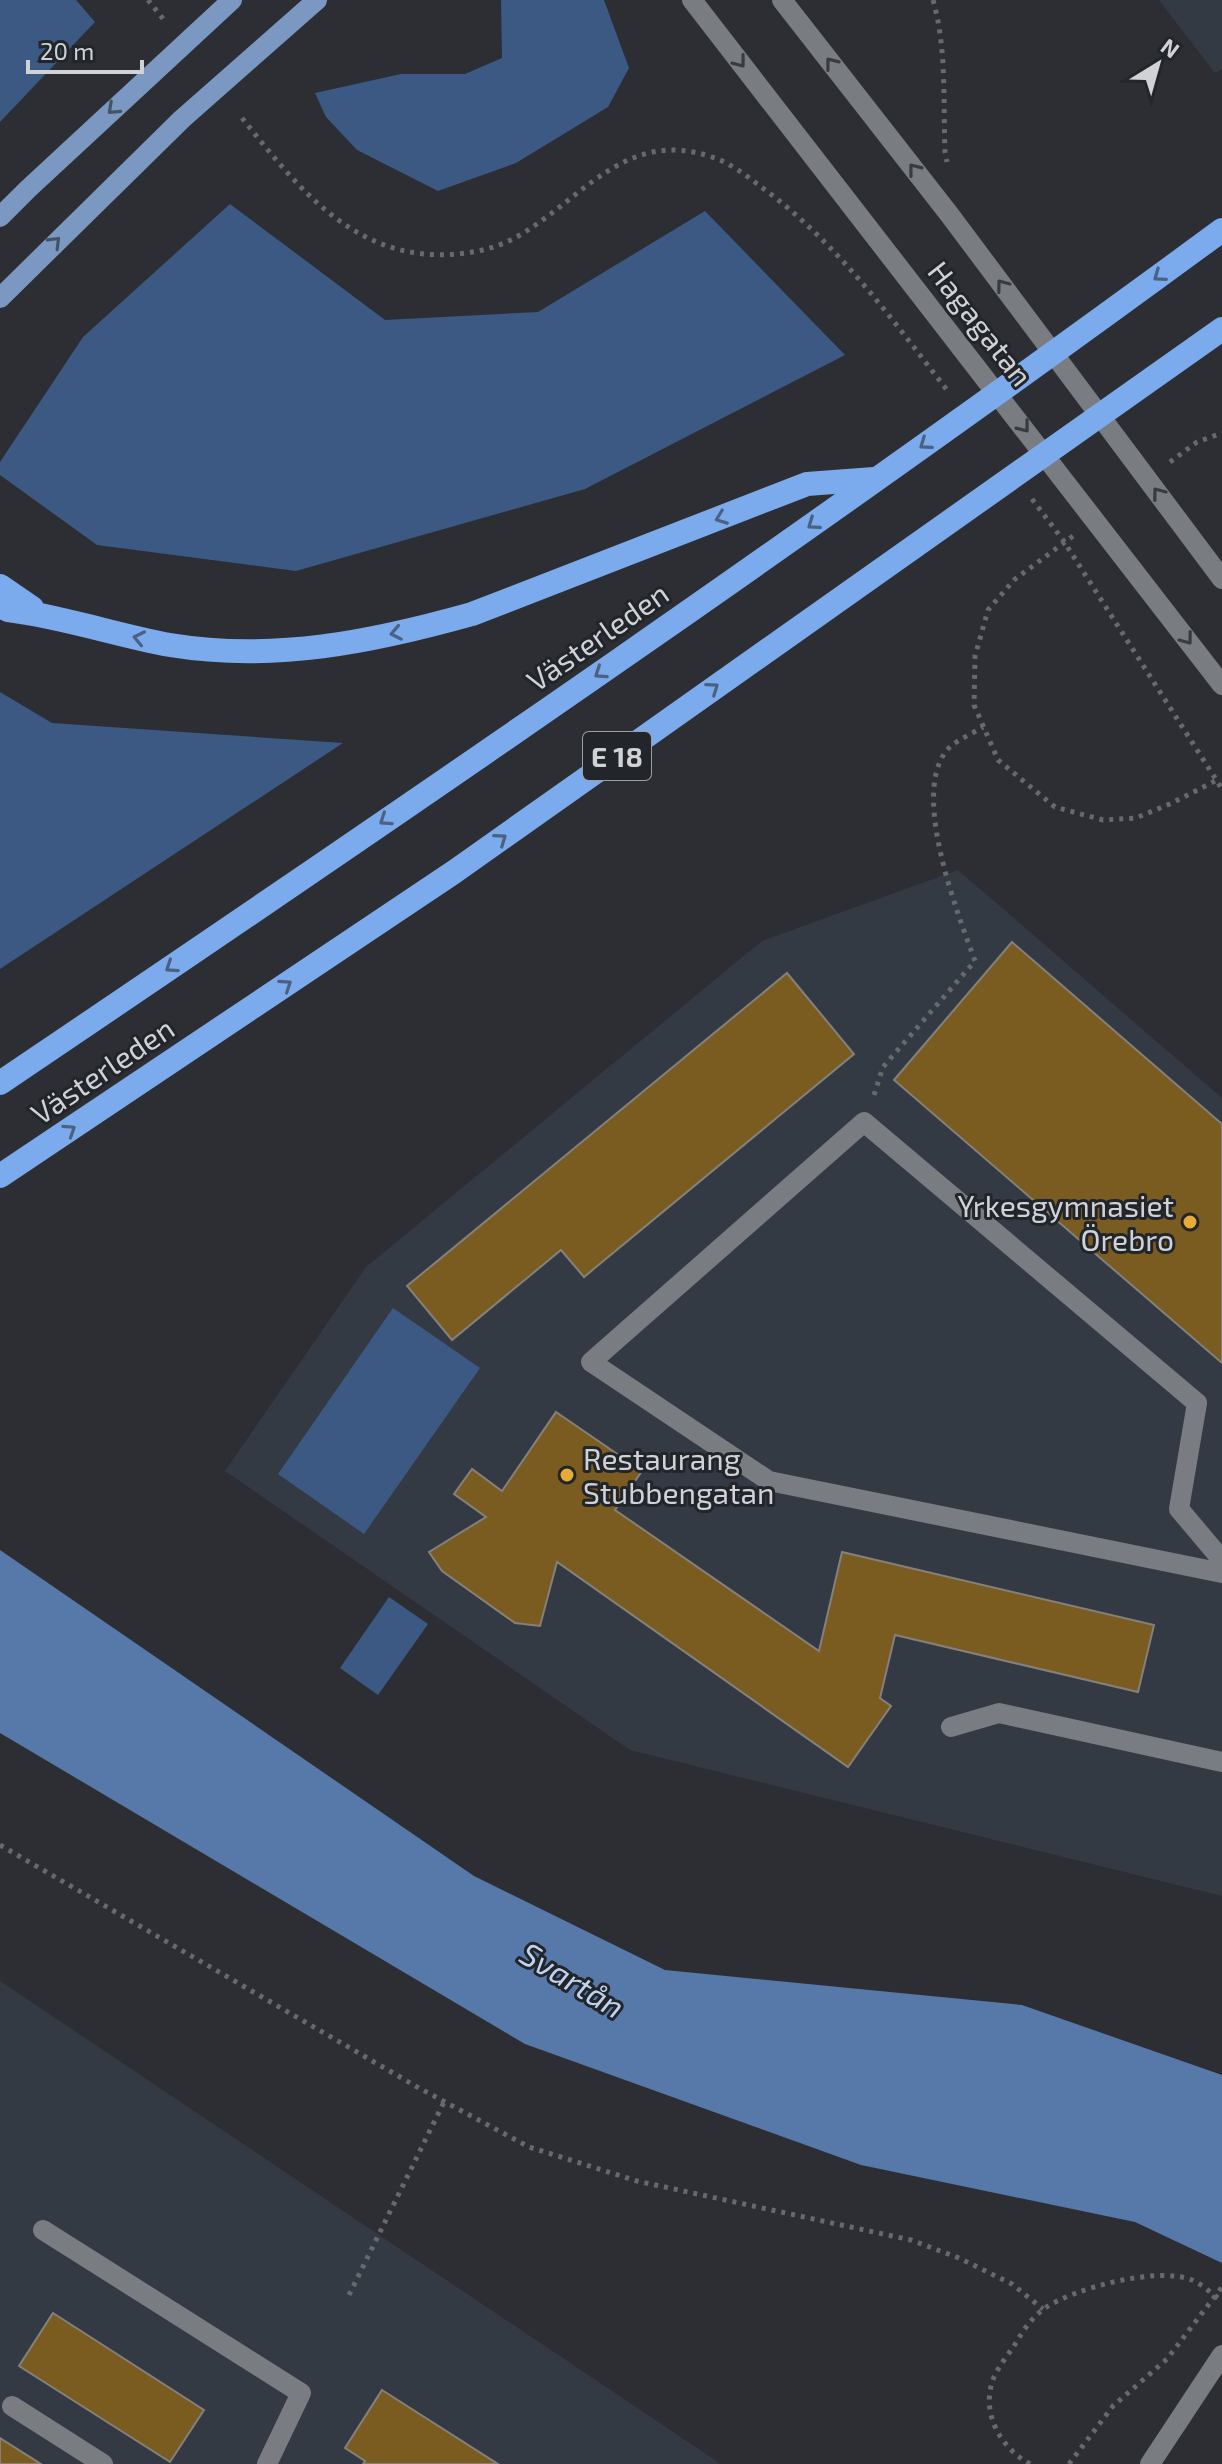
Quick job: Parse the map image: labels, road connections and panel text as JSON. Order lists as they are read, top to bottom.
{
  "streets": {
    "highway": ["Västerleden", "E 18"],
    "street": ["Hagagatan"]
  },
  "water": ["Svartån"],
  "places": ["Yrkesgymnasiet Örebro", "Restaurang Stubbengatan"],
  "scale_bar": "20 m",
  "north": "top right"
}
